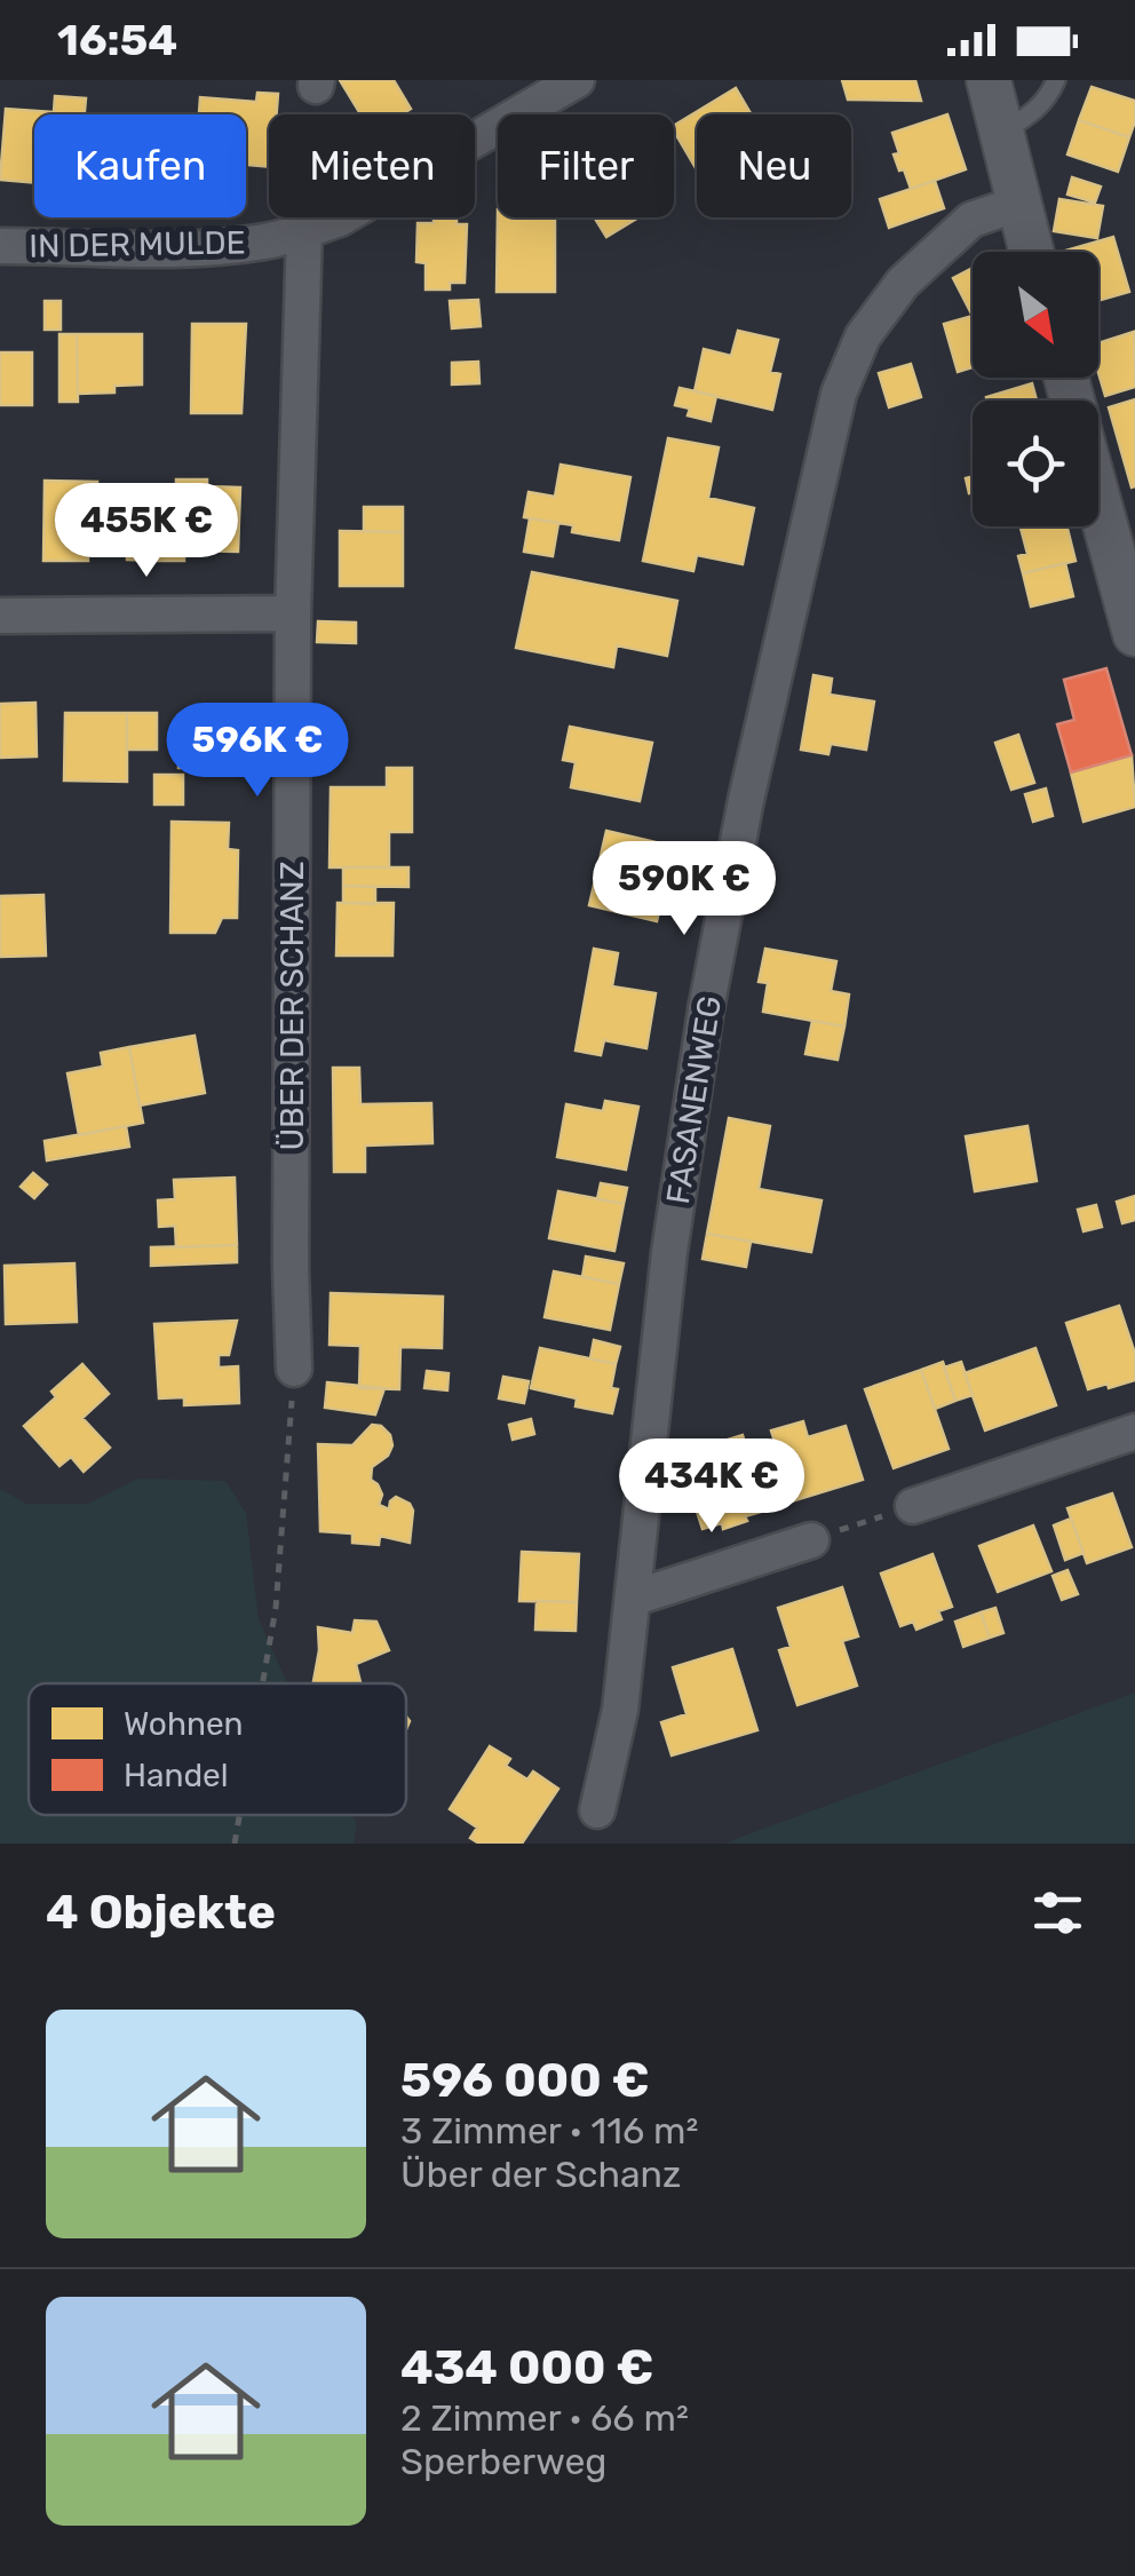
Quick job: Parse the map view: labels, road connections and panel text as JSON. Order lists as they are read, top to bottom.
{
  "streets": {
    "street": ["IN DER MULDE", "ÜBER DER SCHANZ", "FASANENWEG"]
  },
  "crossings": [
    ["IN DER MULDE", "ÜBER DER SCHANZ"]
  ],
  "legend": ["Wohnen", "Handel"],
  "north": "bottom right",
  "page": {
    "status": "16:54",
    "chip": [
      "Kaufen",
      "Mieten",
      "Filter",
      "Neu"
    ],
    "price": [
      "455K €",
      "596K €",
      "590K €",
      "434K €"
    ],
    "heading": "4 Objekte",
    "list": [
      {
        "name": "596 000 €",
        "note": "3 Zimmer · 116 m² · Über der Schanz"
      },
      {
        "name": "434 000 €",
        "note": "2 Zimmer · 66 m² · Sperberweg"
      }
    ]
  }
}
